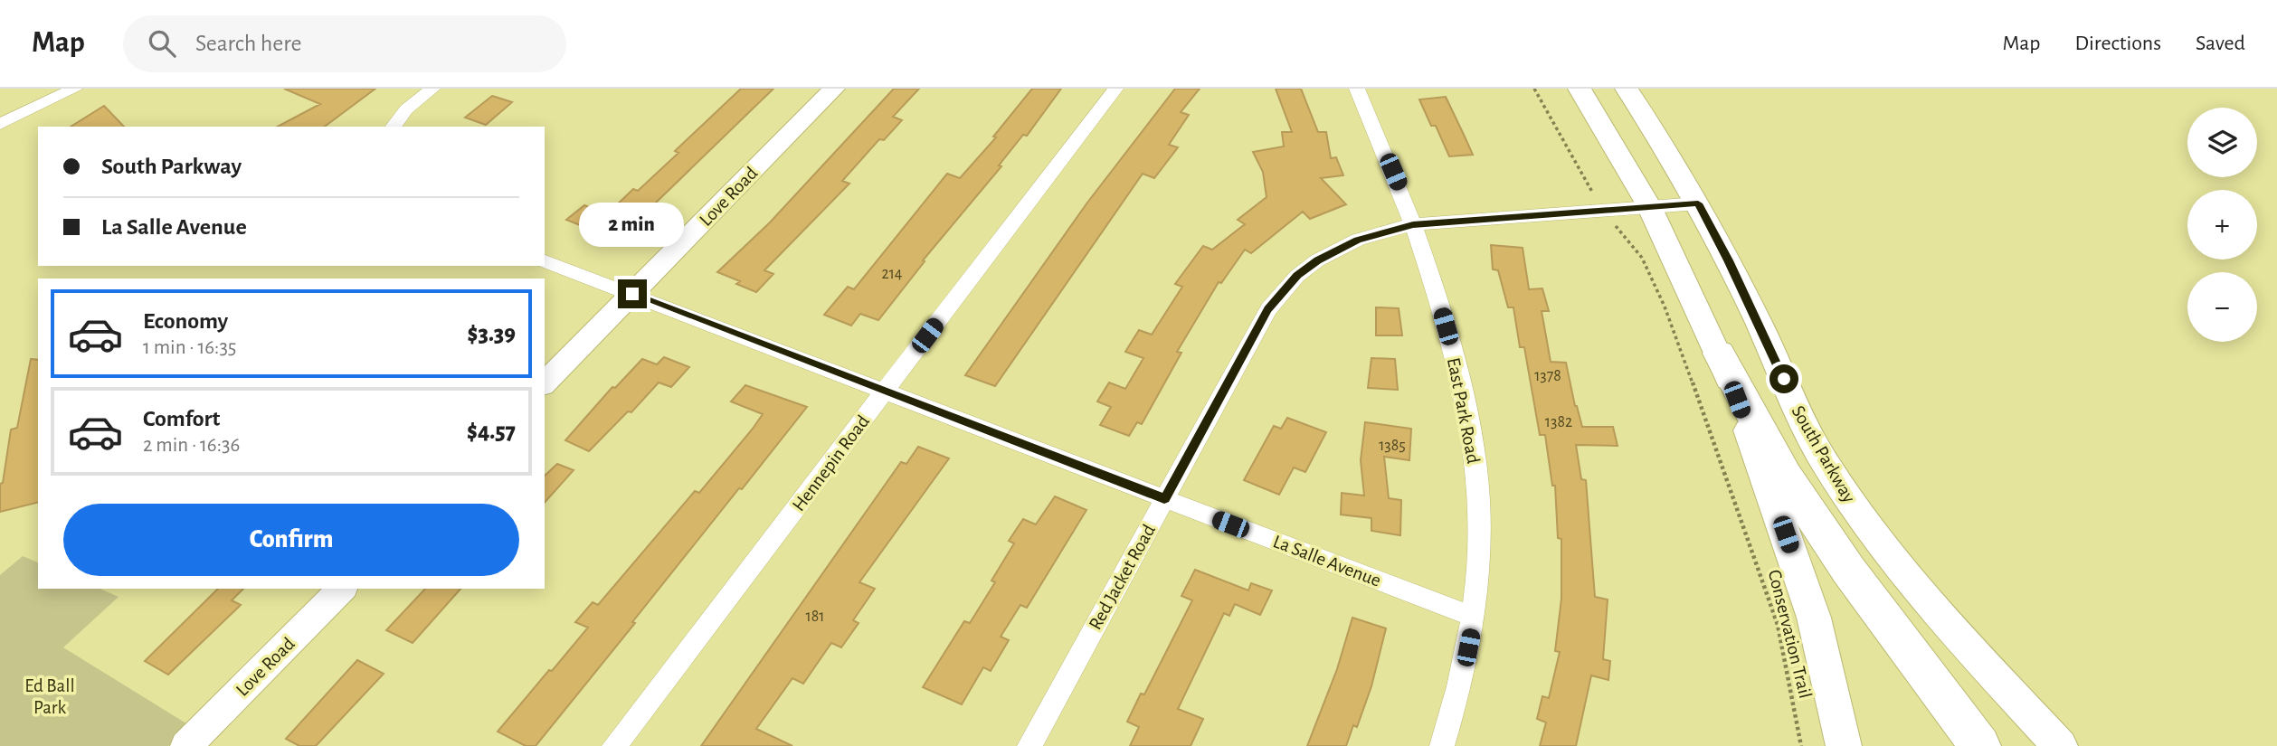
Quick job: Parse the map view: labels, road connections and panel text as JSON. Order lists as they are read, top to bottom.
{
  "streets": {
    "main road": ["South Parkway"],
    "street": [
      "Love Road",
      "East Park Road",
      "Hennepin Road",
      "La Salle Avenue",
      "Red Jacket Road"
    ],
    "path": ["Conservation Trail"]
  },
  "crossings": [
    ["Love Road", "La Salle Avenue"],
    ["East Park Road", "La Salle Avenue"],
    ["East Park Road", "Red Jacket Road"],
    ["South Parkway", "Red Jacket Road"],
    ["Hennepin Road", "La Salle Avenue"],
    ["La Salle Avenue", "Red Jacket Road"]
  ],
  "parks": ["Ed Ball Park"],
  "house_numbers": [
    "214",
    "1378",
    "1382",
    "1385",
    "181"
  ],
  "page": {
    "header": "Map",
    "search": "Search here",
    "nav": ["Map", "Directions", "Saved"],
    "map_buttons": ["+", "−"],
    "banner": ["South Parkway", "La Salle Avenue"],
    "bubble": "2 min",
    "list": [
      {
        "name": "Economy",
        "note": "1 min · 16:35",
        "value": "$3.39"
      },
      {
        "name": "Comfort",
        "note": "2 min · 16:36",
        "value": "$4.57"
      }
    ],
    "buttons": "Confirm"
  }
}
